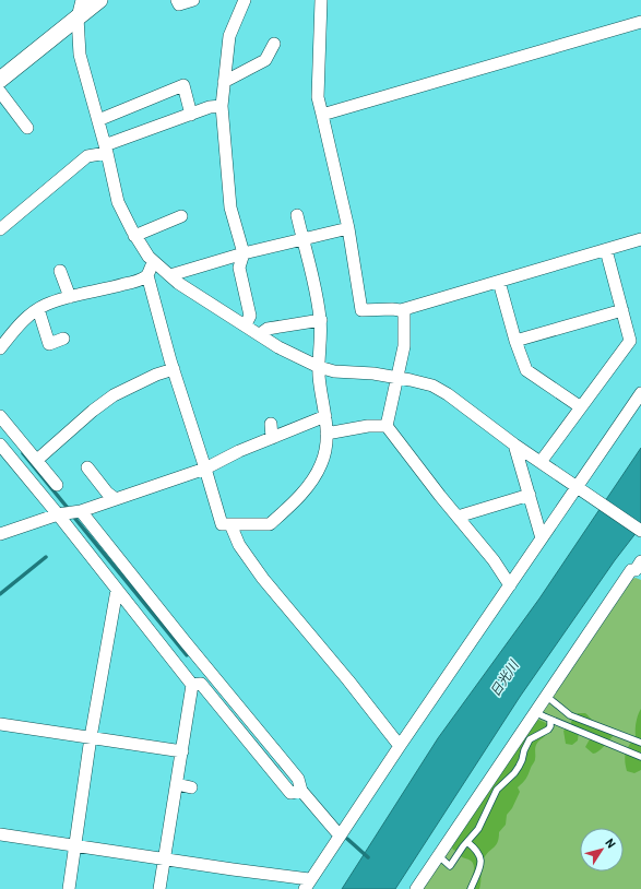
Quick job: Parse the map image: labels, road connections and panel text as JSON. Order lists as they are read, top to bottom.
{
  "water": ["日光川"],
  "north": "top right"
}
